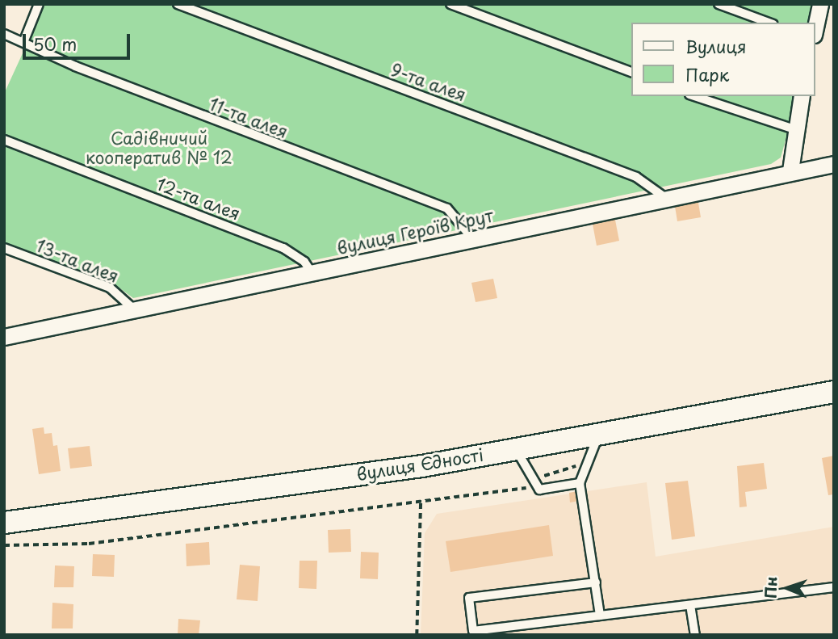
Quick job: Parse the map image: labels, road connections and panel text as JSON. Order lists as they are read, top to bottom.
{
  "streets": {
    "main road": ["вулиця Єдності"],
    "street": ["вулиця Героїв Крут"],
    "lane": [
      "9-та алея",
      "11-та алея",
      "12-та алея",
      "13-та алея"
    ]
  },
  "crossings": [
    ["9-та алея", "вулиця Героїв Крут"],
    ["11-та алея", "вулиця Героїв Крут"],
    ["12-та алея", "вулиця Героїв Крут"],
    ["вулиця Героїв Крут", "13-та алея"]
  ],
  "parks": ["Садівничий кооператив № 12"],
  "legend": ["Вулиця", "Парк"],
  "scale_bar": "50 m",
  "north": "left"
}
